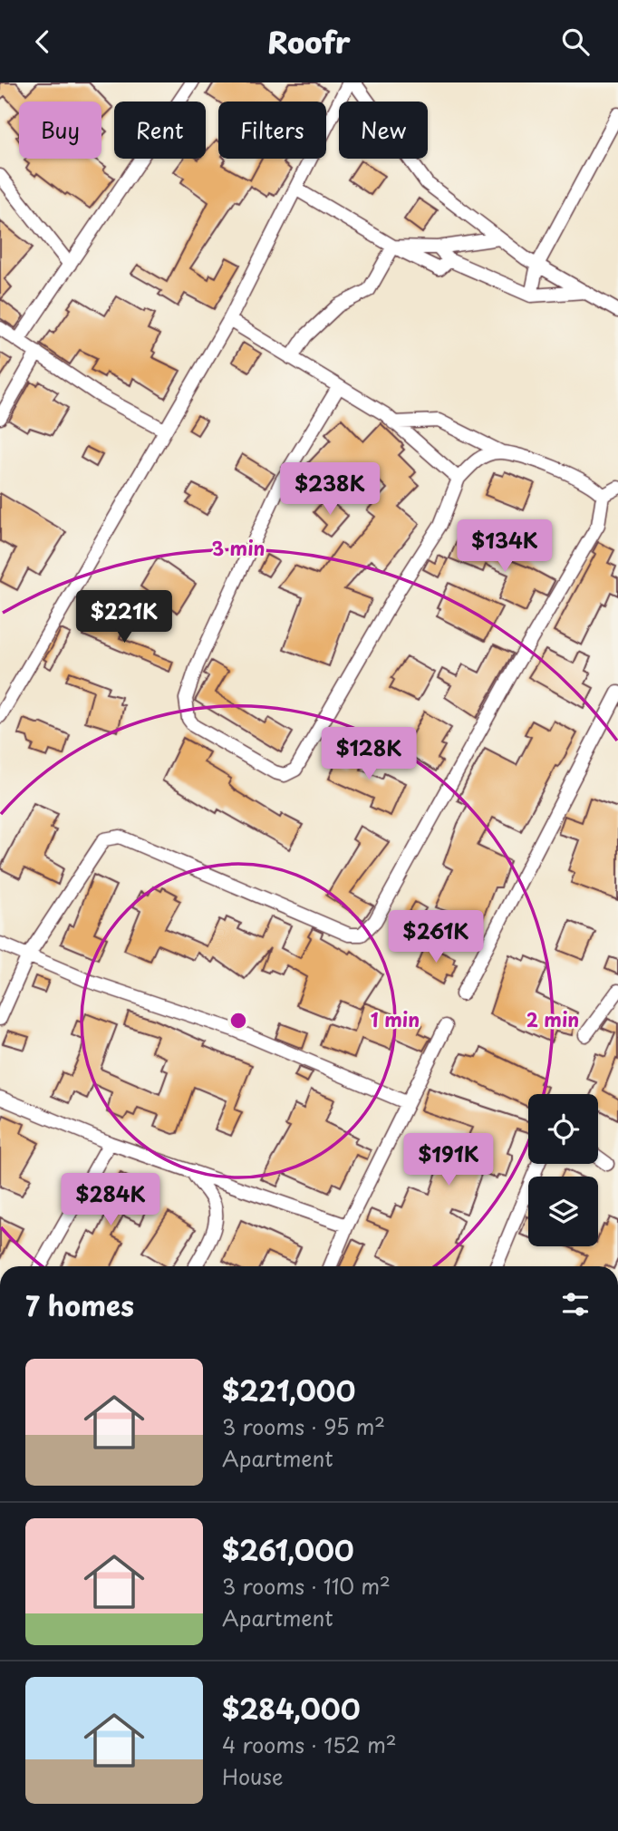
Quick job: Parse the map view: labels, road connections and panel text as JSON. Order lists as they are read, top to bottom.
{
  "page": {
    "header": "Roofr",
    "chip": [
      "Buy",
      "Rent",
      "Filters",
      "New"
    ],
    "price": [
      "$238K",
      "$134K",
      "$221K",
      "$128K",
      "$261K",
      "$191K",
      "$284K"
    ],
    "heading": "7 homes",
    "list": [
      {
        "name": "$221,000",
        "note": "3 rooms · 95 m² · Apartment"
      },
      {
        "name": "$261,000",
        "note": "3 rooms · 110 m² · Apartment"
      },
      {
        "name": "$284,000",
        "note": "4 rooms · 152 m² · House"
      }
    ]
  },
  "rings": ["3 min", "1 min", "2 min"]
}
